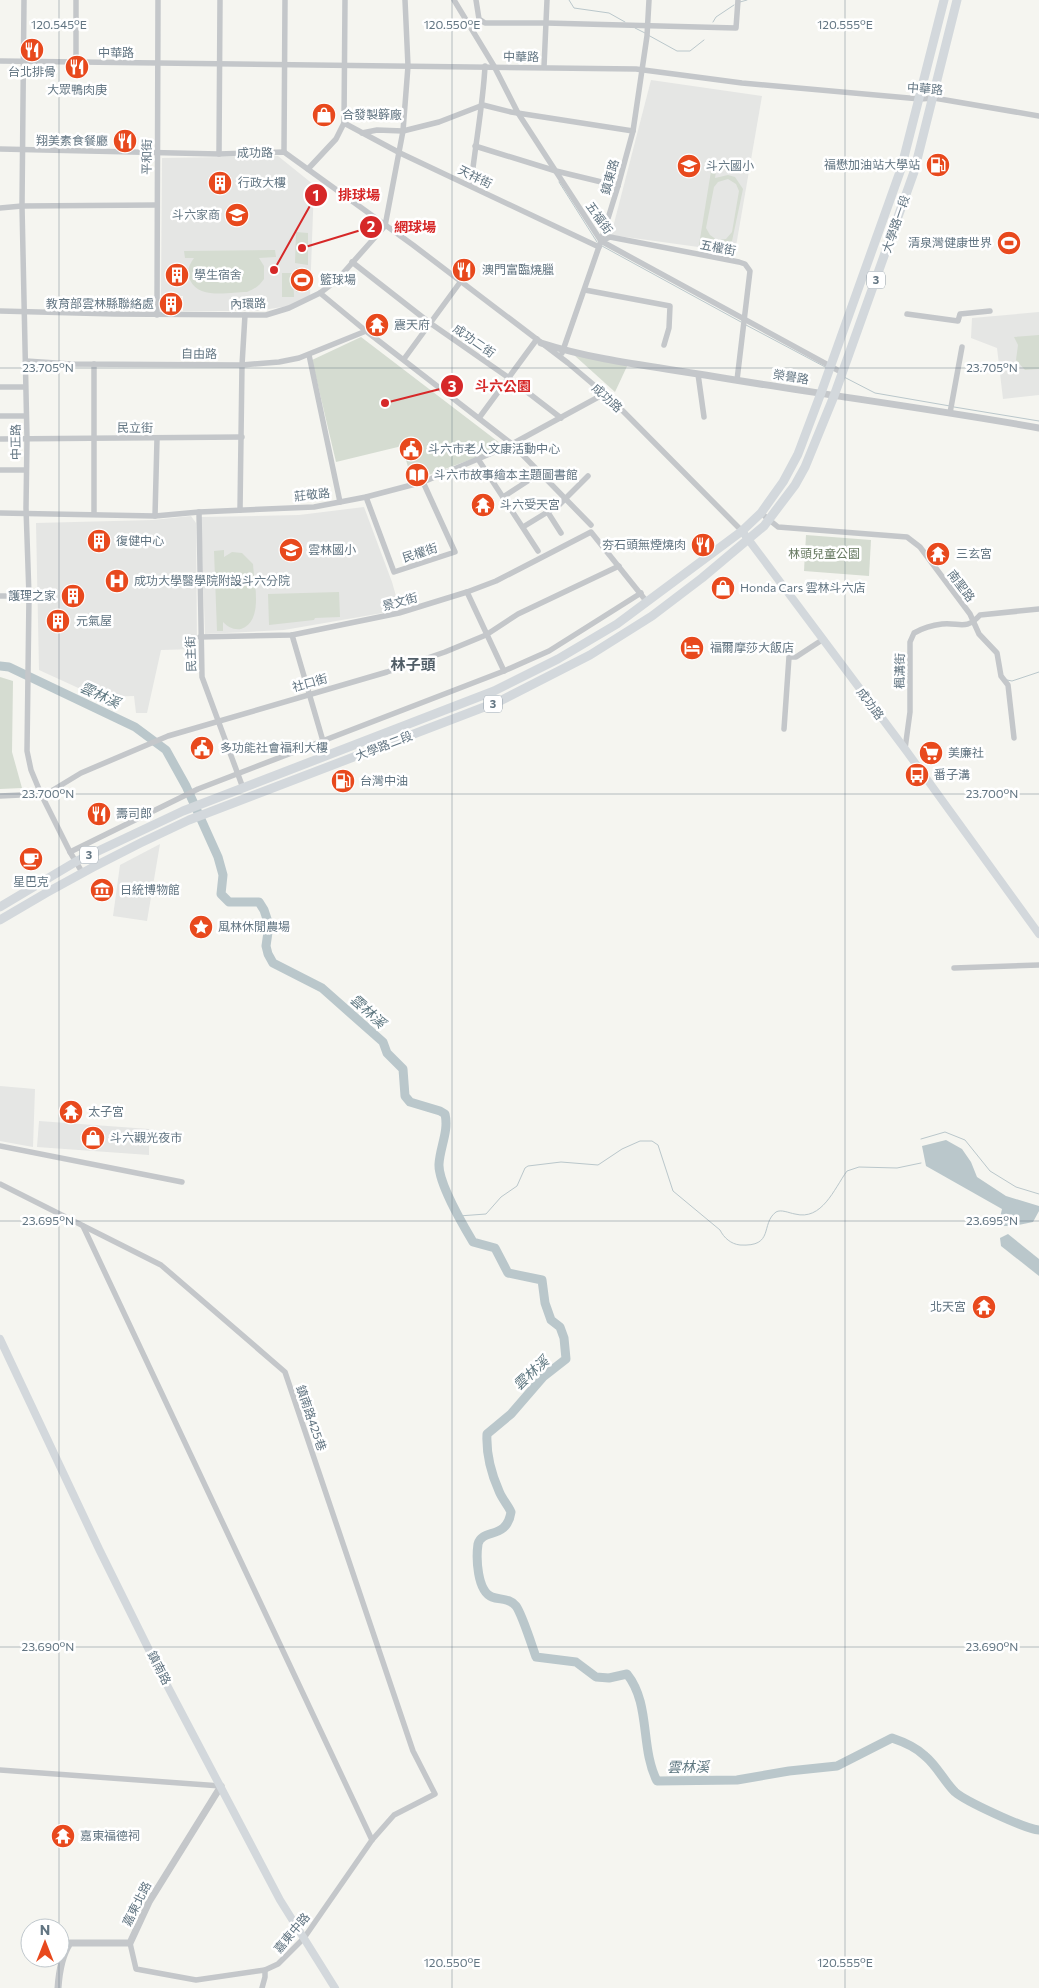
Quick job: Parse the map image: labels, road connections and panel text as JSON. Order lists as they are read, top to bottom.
{
  "streets": {
    "main road": [
      "成功路",
      "大學路一段",
      "3",
      "大學路二段",
      "鎮南路"
    ],
    "street": [
      "中華路",
      "平和街",
      "天祥街",
      "鎮東路",
      "五福街",
      "五權街",
      "內環路",
      "成功二街",
      "自由路",
      "榮譽路",
      "民立街",
      "中正路",
      "莊敬路",
      "民權街",
      "南聖路",
      "景文街",
      "民主街",
      "楓溝街",
      "社口街",
      "鎮南路425巷",
      "嘉東北路",
      "嘉東中路"
    ]
  },
  "crossings": [
    ["中華路", "平和街"],
    ["中華路", "鎮東路"],
    ["中華路", "五福街"],
    ["中華路", "大學路一段"],
    ["中華路", "中正路"],
    ["成功路", "平和街"],
    ["成功路", "鎮東路"],
    ["成功路", "大學路一段"],
    ["成功路", "內環路"],
    ["成功路", "榮譽路"],
    ["成功路", "中正路"],
    ["成功路", "莊敬路"],
    ["成功路", "楓溝街"],
    ["成功路", "大學路二段"],
    ["平和街", "內環路"],
    ["天祥街", "鎮東路"],
    ["天祥街", "五福街"],
    ["天祥街", "五權街"],
    ["鎮東路", "五福街"],
    ["鎮東路", "五權街"],
    ["鎮東路", "榮譽路"],
    ["五福街", "大學路一段"],
    ["五福街", "五權街"],
    ["大學路一段", "榮譽路"],
    ["大學路一段", "南聖路"],
    ["大學路一段", "大學路二段"],
    ["五權街", "榮譽路"],
    ["內環路", "成功二街"],
    ["內環路", "中正路"],
    ["成功二街", "莊敬路"],
    ["自由路", "中正路"],
    ["民立街", "中正路"],
    ["中正路", "莊敬路"],
    ["中正路", "社口街"],
    ["中正路", "大學路二段"],
    ["莊敬路", "民權街"],
    ["莊敬路", "民主街"],
    ["南聖路", "楓溝街"],
    ["景文街", "民主街"],
    ["民主街", "社口街"],
    ["民主街", "大學路二段"],
    ["鎮南路425巷", "嘉東中路"],
    ["鎮南路", "嘉東北路"],
    ["鎮南路", "嘉東中路"],
    ["嘉東北路", "嘉東中路"]
  ],
  "districts": ["林子頭"],
  "water": ["雲林溪"],
  "parks": ["林頭兒童公園"],
  "places": {
    "restaurant": [
      "台北排骨",
      "大眾鴨肉庚",
      "翔美素食餐廳",
      "澳門富臨燒臘",
      "夯石頭無煙燒肉",
      "壽司郎"
    ],
    "shop": ["合發製簳廠", "Honda Cars 雲林斗六店", "斗六觀光夜市"],
    "fuel station": ["福懋加油站大學站", "台灣中油"],
    "school or university": ["斗六國小", "斗六家商", "雲林國小"],
    "building": [
      "行政大樓",
      "學生宿舍",
      "教育部雲林縣聯絡處",
      "復健中心",
      "護理之家",
      "元氣屋"
    ],
    "sports": ["清泉灣健康世界", "籃球場"],
    "other": ["網球場", "排球場", "斗六公園"],
    "temple": [
      "震天府",
      "斗六受天宮",
      "三玄宮",
      "太子宮",
      "北天宮",
      "嘉東福德祠"
    ],
    "public building": ["斗六市老人文康活動中心", "多功能社會福利大樓"],
    "library": ["斗六市故事繪本主題圖書館"],
    "hospital": ["成功大學醫學院附設斗六分院"],
    "hotel": ["福爾摩莎大飯店"],
    "supermarket": ["美廉社"],
    "bus stop": ["番子溝"],
    "cafe": ["星巴克"],
    "museum": ["日統博物館"],
    "place": ["風林休閒農場"]
  },
  "north": "top",
  "coordinates": [
    "120.545°E",
    "120.550°E",
    "120.555°E",
    "23.705°N",
    "23.700°N",
    "23.695°N",
    "23.690°N"
  ]
}
